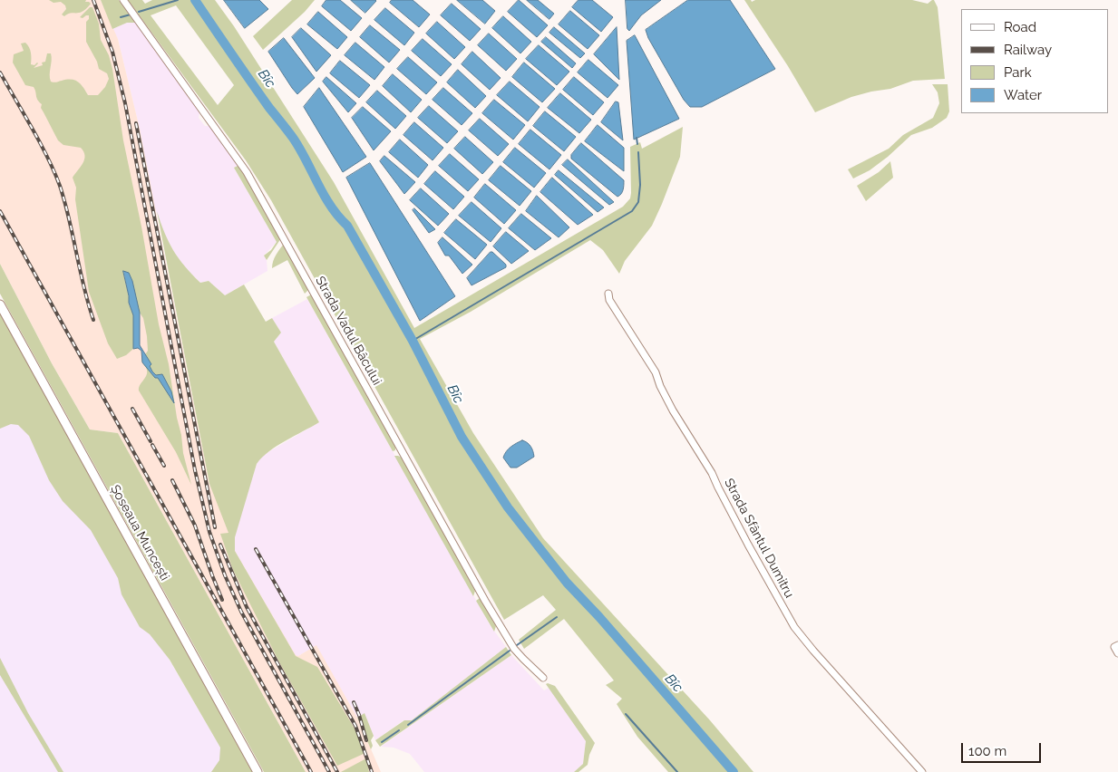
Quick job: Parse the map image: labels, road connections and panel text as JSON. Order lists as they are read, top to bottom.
{
  "streets": {
    "main road": ["Șoseaua Muncești"],
    "street": ["Strada Vadul Bâcului", "Strada Sfântul Dumitru"]
  },
  "water": ["Bîc"],
  "legend": [
    "Road",
    "Railway",
    "Park",
    "Water"
  ],
  "scale_bar": "100 m"
}
